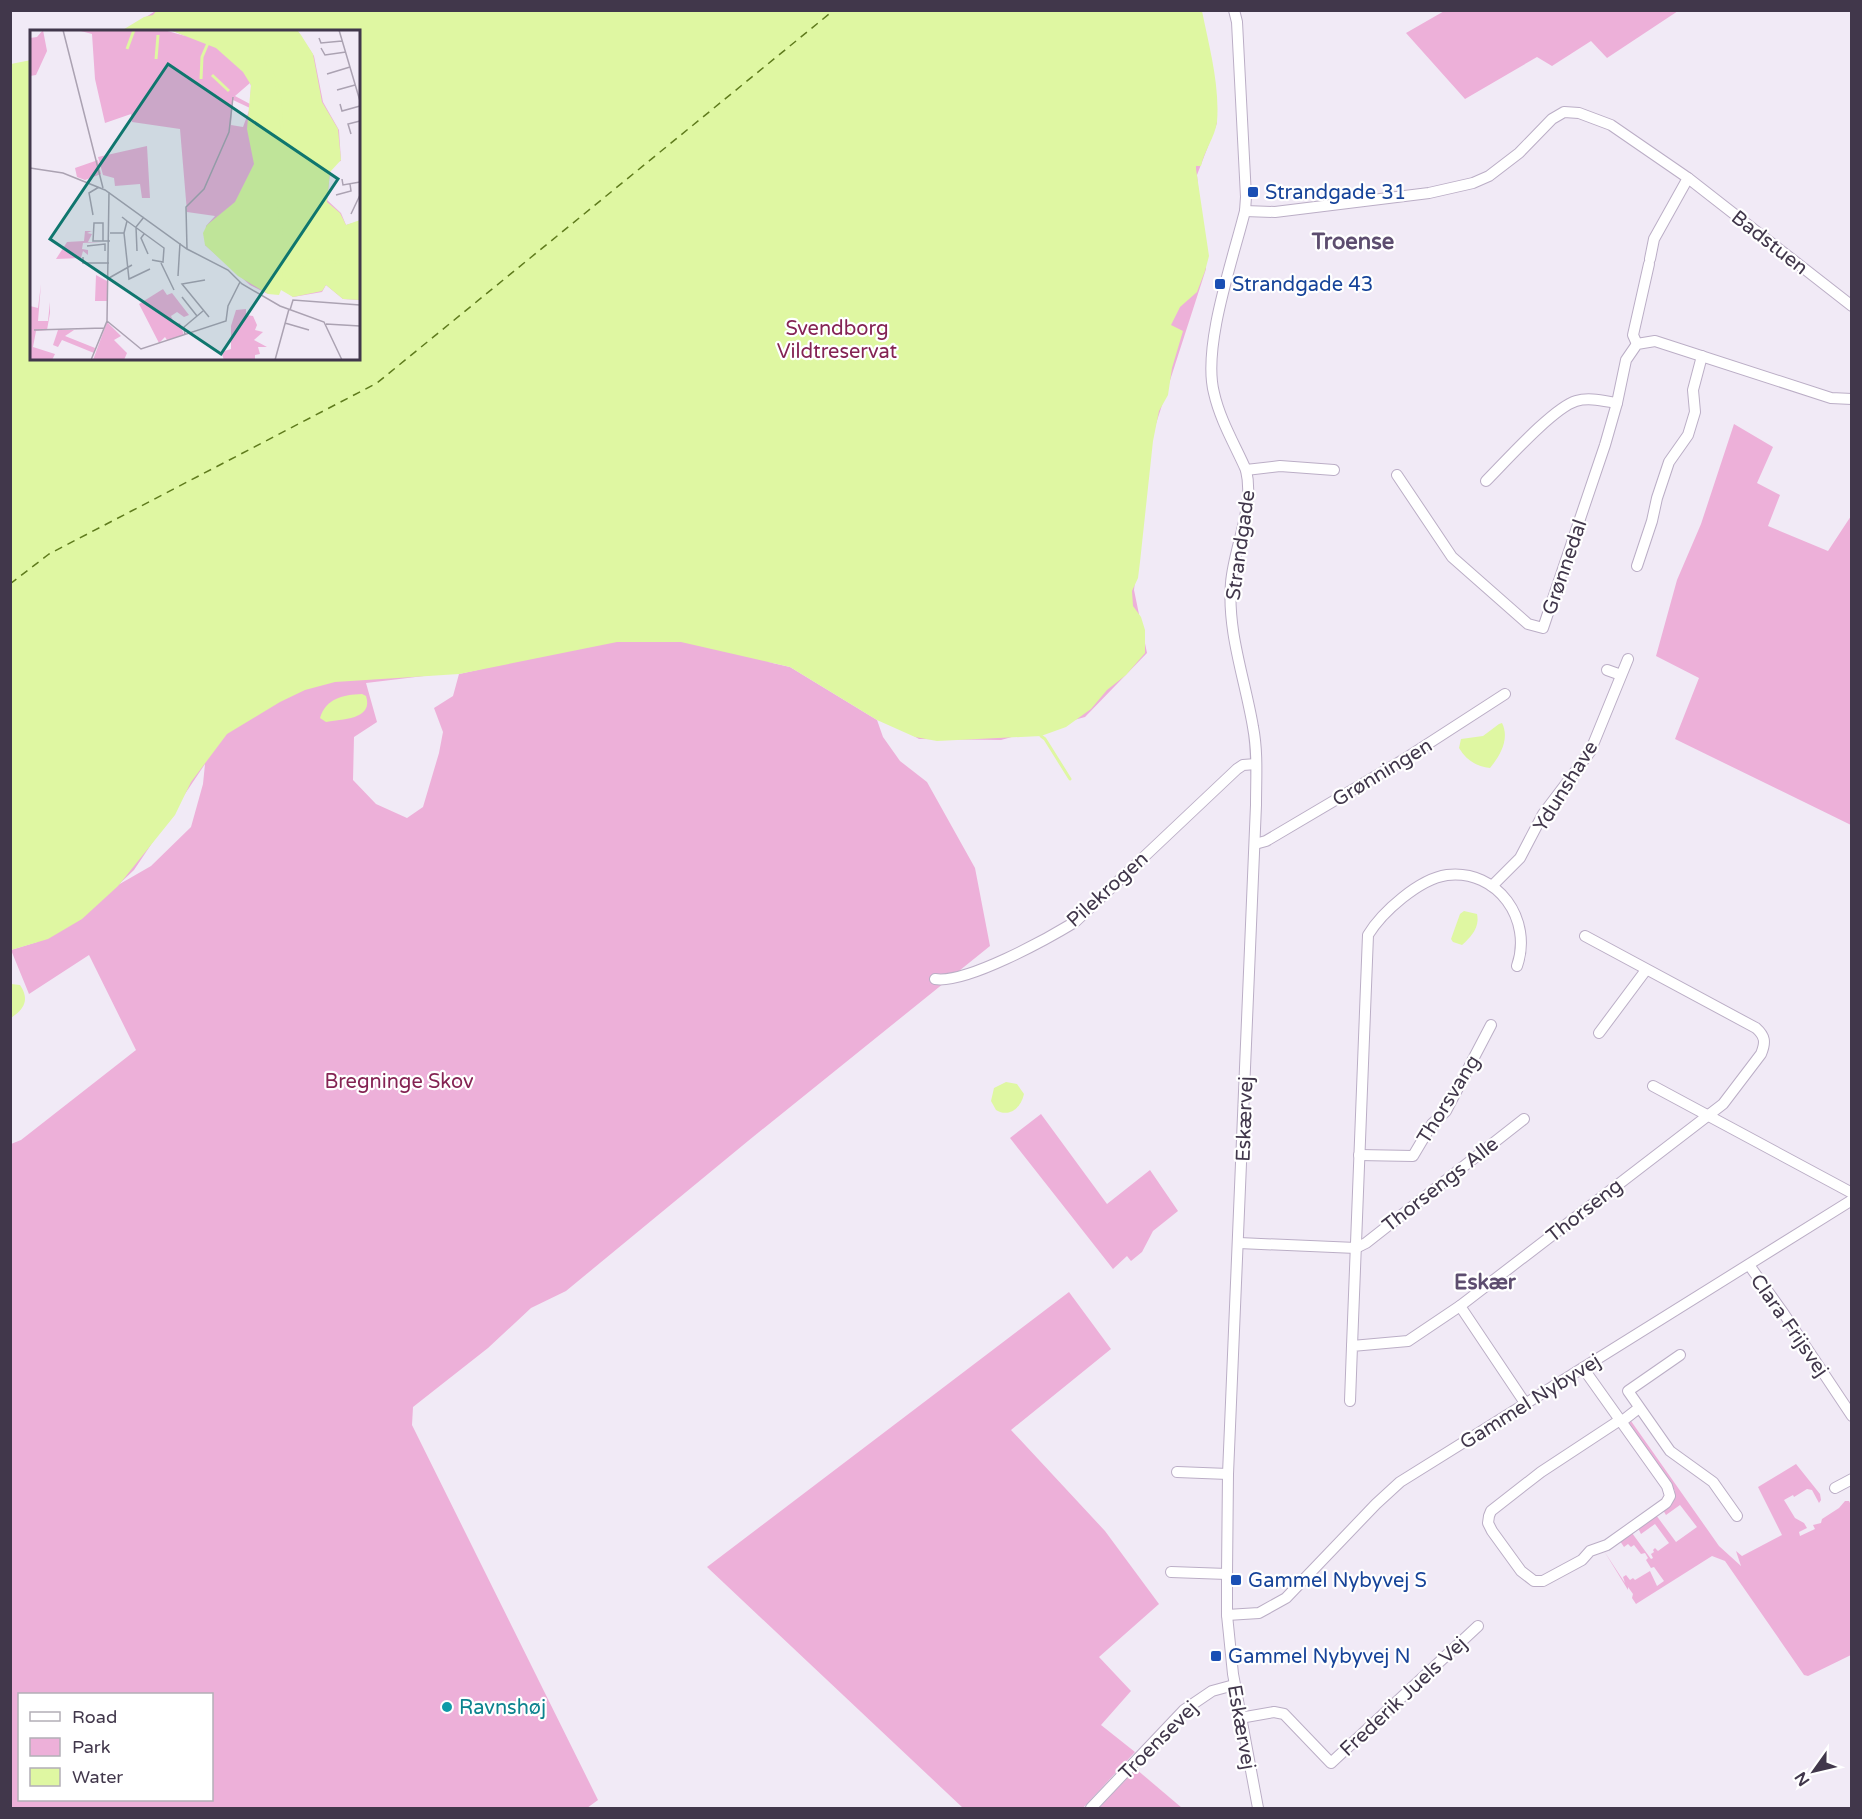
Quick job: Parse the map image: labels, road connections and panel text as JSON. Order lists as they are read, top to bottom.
{
  "streets": {
    "street": [
      "Badstuen",
      "Strandgade",
      "Grønnedal",
      "Grønningen",
      "Ydunshave",
      "Pilekrogen",
      "Thorsvang",
      "Eskærvej",
      "Thorsengs Alle",
      "Thorseng",
      "Clara Frijsvej",
      "Gammel Nybyvej",
      "Frederik Juels Vej",
      "Troensevej"
    ]
  },
  "crossings": [
    ["Badstuen", "Strandgade"],
    ["Badstuen", "Grønnedal"],
    ["Strandgade", "Pilekrogen"],
    ["Strandgade", "Eskærvej"],
    ["Grønningen", "Eskærvej"],
    ["Pilekrogen", "Eskærvej"],
    ["Eskærvej", "Gammel Nybyvej"],
    ["Eskærvej", "Frederik Juels Vej"],
    ["Eskærvej", "Troensevej"],
    ["Clara Frijsvej", "Gammel Nybyvej"]
  ],
  "districts": ["Troense", "Eskær"],
  "parks": ["Svendborg Vildtreservat", "Bregninge Skov"],
  "places": {
    "transit": [
      "Strandgade 31",
      "Strandgade 43",
      "Gammel Nybyvej S",
      "Gammel Nybyvej N"
    ],
    "other": ["Ravnshøj"]
  },
  "legend": ["Road", "Park", "Water"],
  "north": "bottom left"
}
